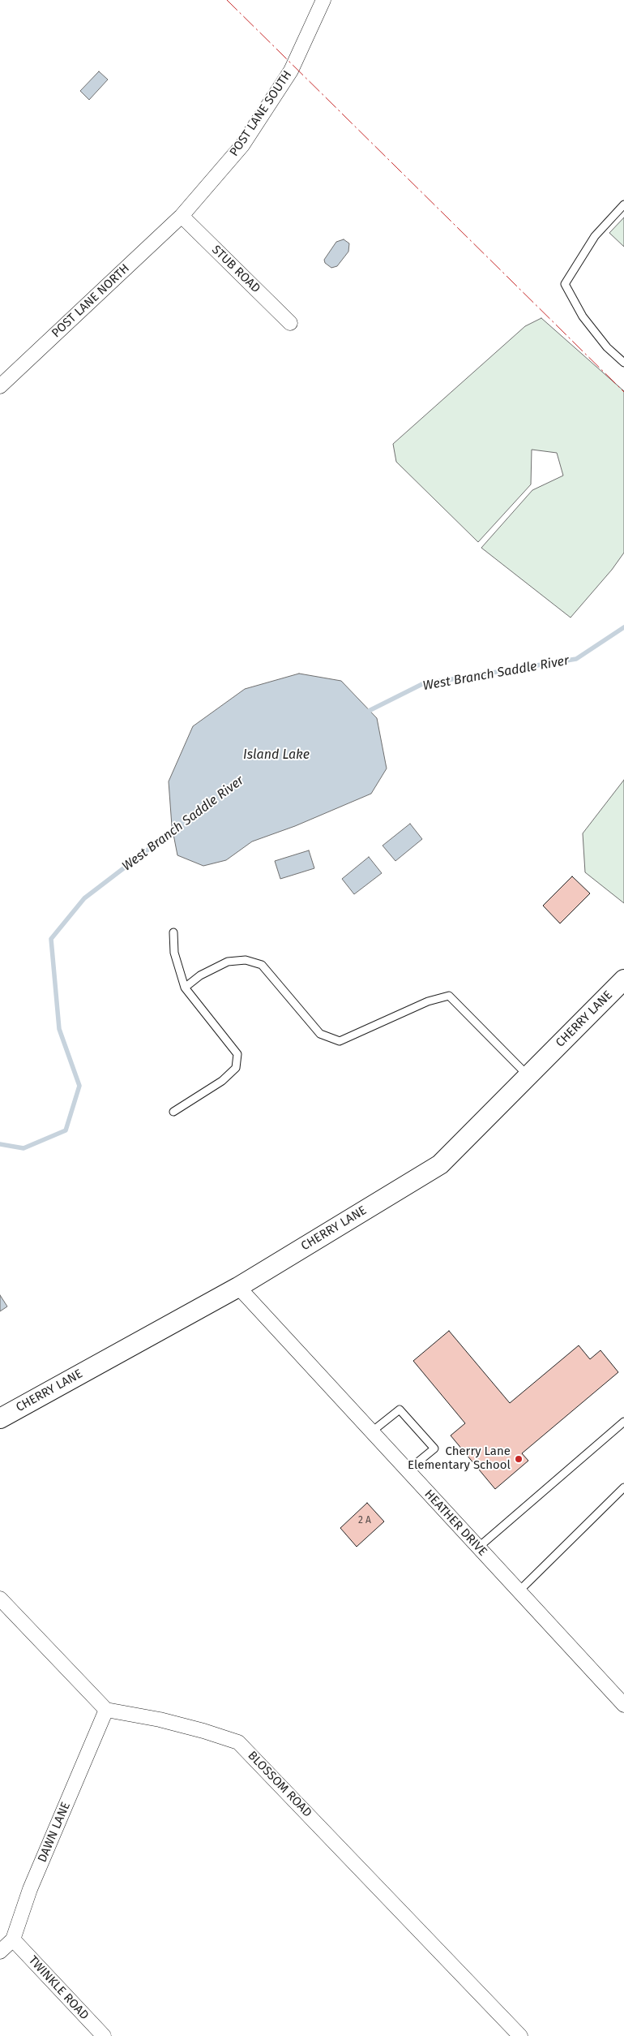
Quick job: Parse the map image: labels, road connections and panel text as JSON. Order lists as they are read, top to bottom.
{
  "streets": {
    "street": [
      "POST LANE SOUTH",
      "STUB ROAD",
      "POST LANE NORTH",
      "CHERRY LANE",
      "HEATHER DRIVE",
      "BLOSSOM ROAD",
      "DAWN LANE",
      "TWINKLE ROAD"
    ]
  },
  "crossings": [
    ["POST LANE SOUTH", "STUB ROAD"],
    ["POST LANE SOUTH", "POST LANE NORTH"],
    ["STUB ROAD", "POST LANE NORTH"],
    ["CHERRY LANE", "HEATHER DRIVE"],
    ["BLOSSOM ROAD", "DAWN LANE"],
    ["DAWN LANE", "TWINKLE ROAD"]
  ],
  "water": ["West Branch Saddle River", "Island Lake"],
  "places": ["Cherry Lane Elementary School"],
  "house_numbers": ["2 A"]
}
